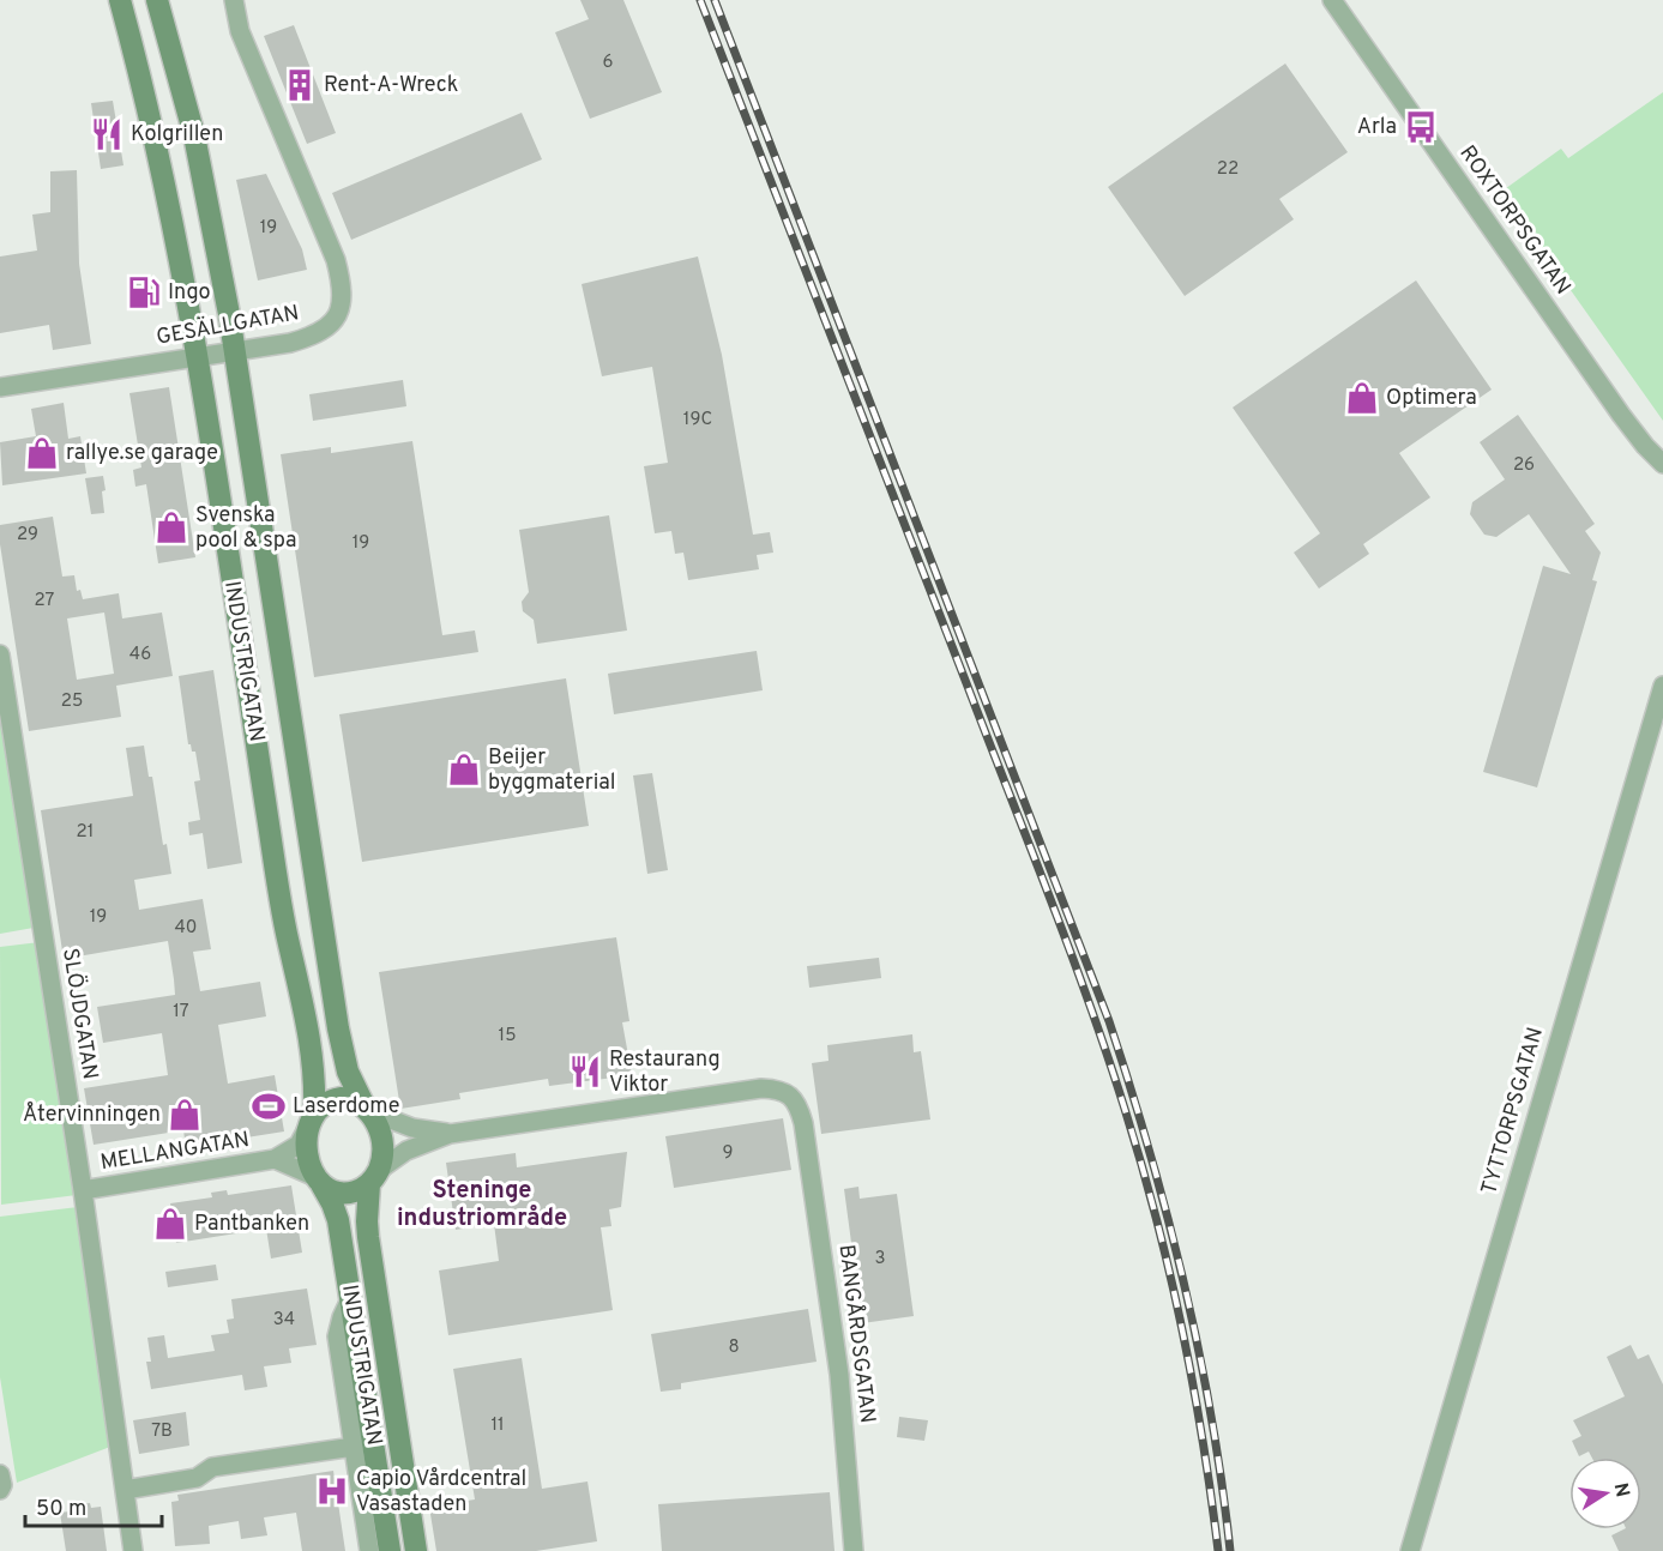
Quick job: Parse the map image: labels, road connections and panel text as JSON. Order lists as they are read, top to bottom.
{
  "streets": {
    "main road": ["INDUSTRIGATAN"],
    "street": [
      "ROXTORPSGATAN",
      "GESÄLLGATAN",
      "SLÖJDGATAN",
      "TYTTORPSGATAN",
      "MELLANGATAN",
      "BANGÅRDSGATAN"
    ]
  },
  "crossings": [
    ["GESÄLLGATAN", "INDUSTRIGATAN"],
    ["INDUSTRIGATAN", "MELLANGATAN"],
    ["SLÖJDGATAN", "MELLANGATAN"]
  ],
  "districts": ["Steninge industriområde"],
  "places": {
    "building": ["Rent-A-Wreck"],
    "bus stop": ["Arla"],
    "restaurant": ["Kolgrillen", "Restaurang Viktor"],
    "fuel station": ["Ingo"],
    "shop": [
      "Optimera",
      "rallye.se garage",
      "Svenska pool & spa",
      "Beijer byggmaterial",
      "Återvinningen",
      "Pantbanken"
    ],
    "sports": ["Laserdome"],
    "hospital": ["Capio Vårdcentral Vasastaden"]
  },
  "house_numbers": [
    "6",
    "22",
    "19",
    "19C",
    "26",
    "29",
    "19",
    "27",
    "46",
    "25",
    "21",
    "19",
    "40",
    "17",
    "15",
    "9",
    "3",
    "34",
    "8",
    "11",
    "7B"
  ],
  "scale_bar": "50 m",
  "north": "right"
}
